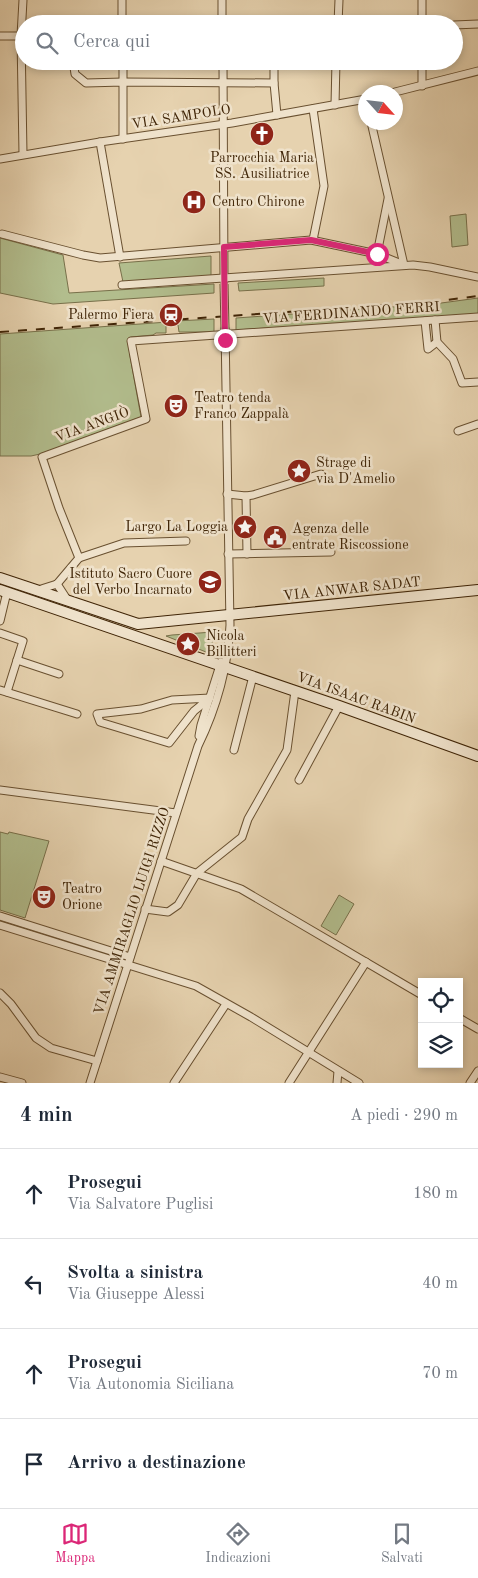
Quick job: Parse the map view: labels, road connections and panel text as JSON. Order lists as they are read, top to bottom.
{
  "streets": {
    "street": [
      "VIA SAMPOLO",
      "VIA FERDINANDO FERRI",
      "VIA ANGIÒ",
      "VIA ANWAR SADAT",
      "VIA ISAAC RABIN",
      "VIA AMMIRAGLIO LUIGI RIZZO"
    ]
  },
  "crossings": [
    ["VIA FERDINANDO FERRI", "VIA ANGIÒ"],
    ["VIA ISAAC RABIN", "VIA AMMIRAGLIO LUIGI RIZZO"]
  ],
  "places": {
    "church": ["Parrocchia Maria SS. Ausiliatrice"],
    "hospital": ["Centro Chirone"],
    "station": ["Palermo Fiera"],
    "theatre": ["Teatro tenda Franco Zappalà", "Teatro Orione"],
    "place": ["Strage di via D'Amelio", "Largo La Loggia", "Nicola Billitteri"],
    "public building": ["Agenza delle entrate Riscossione"],
    "school or university": ["Istituto Sacro Cuore del Verbo Incarnato"]
  },
  "north": "bottom right",
  "page": {
    "search": "Cerca qui",
    "heading": ["4 min", "A piedi · 290 m"],
    "list": [
      ["Prosegui", "Via Salvatore Puglisi", "180 m"],
      ["Svolta a sinistra", "Via Giuseppe Alessi", "40 m"],
      ["Prosegui", "Via Autonomia Siciliana", "70 m"],
      "Arrivo a destinazione"
    ],
    "nav": ["Mappa", "Indicazioni", "Salvati"]
  }
}
